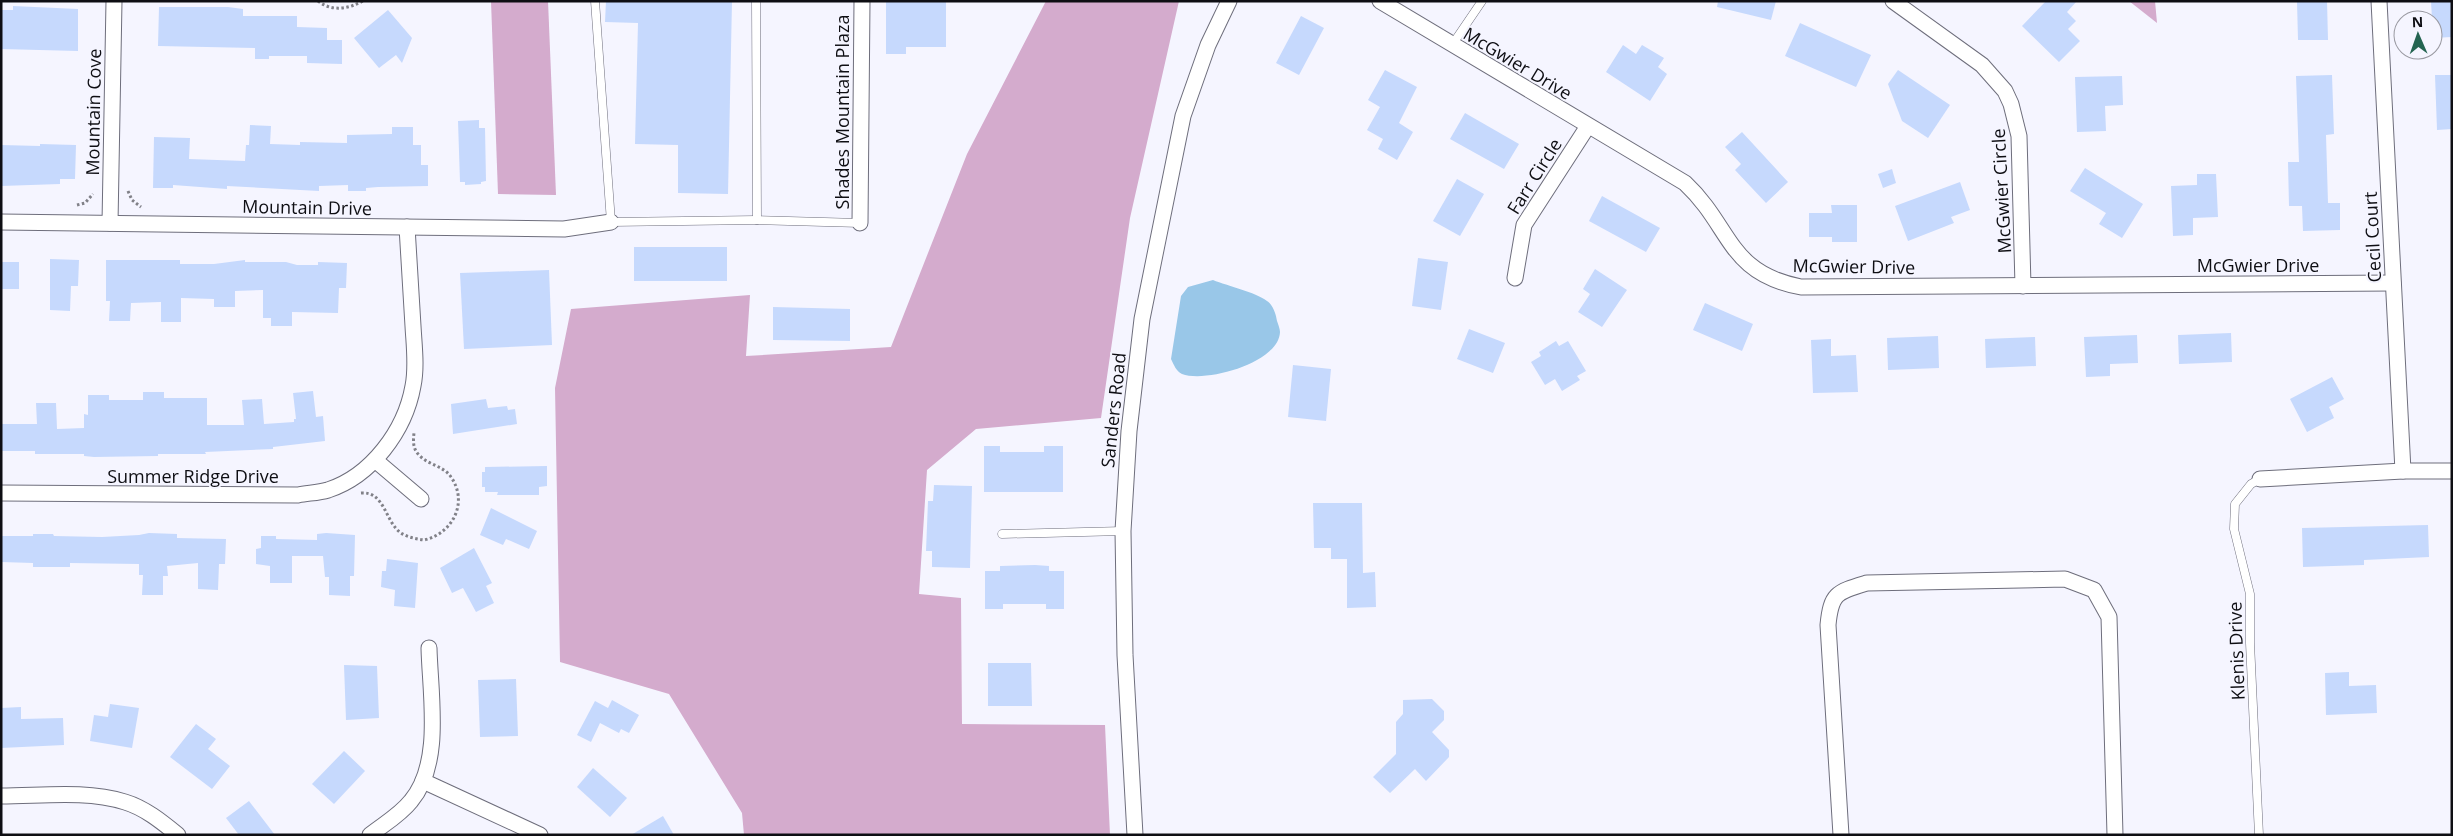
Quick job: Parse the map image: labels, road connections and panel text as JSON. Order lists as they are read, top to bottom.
{
  "streets": {
    "street": [
      "McGwier Drive",
      "Mountain Cove",
      "Shades Mountain Plaza",
      "Farr Circle",
      "McGwier Circle",
      "Mountain Drive",
      "Cecil Court",
      "Sanders Road",
      "Summer Ridge Drive"
    ],
    "lane": ["Klenis Drive"]
  },
  "crossings": [
    ["McGwier Drive", "Farr Circle"],
    ["McGwier Drive", "McGwier Circle"],
    ["McGwier Drive", "Cecil Court"],
    ["Mountain Cove", "Mountain Drive"],
    ["Mountain Drive", "Summer Ridge Drive"]
  ],
  "north": "top"
}
